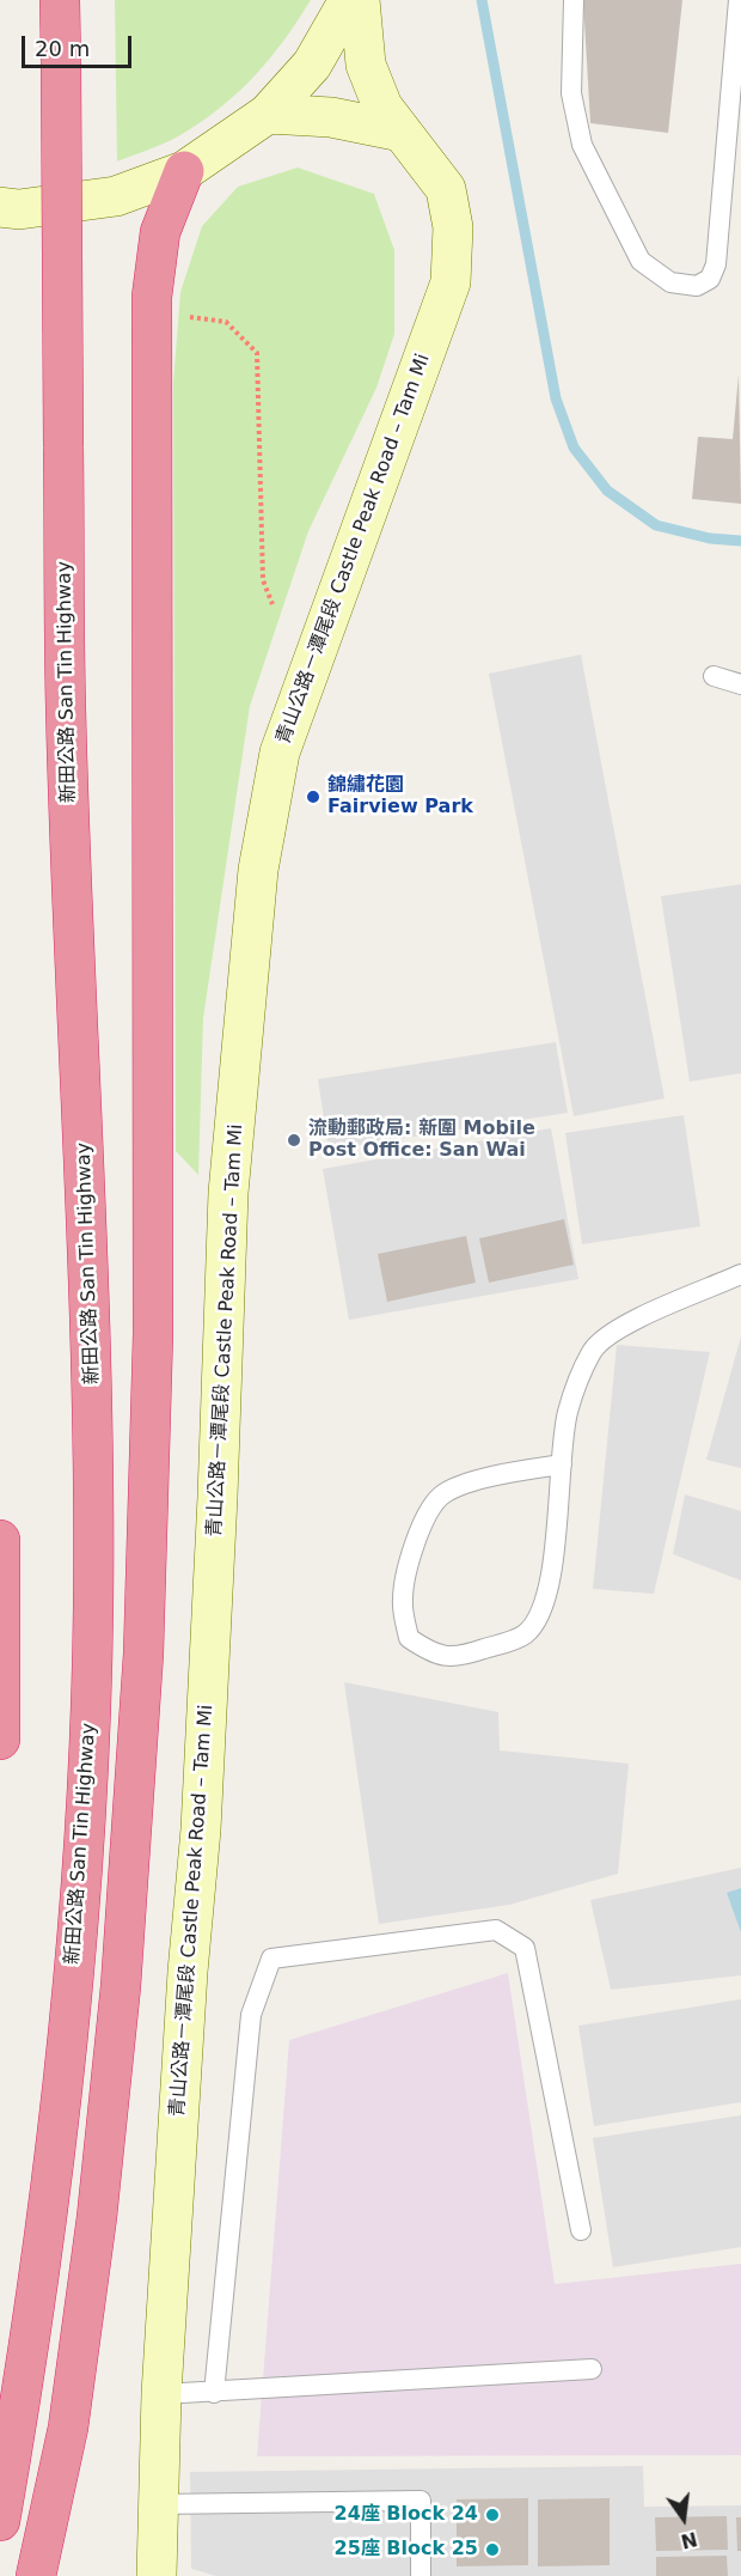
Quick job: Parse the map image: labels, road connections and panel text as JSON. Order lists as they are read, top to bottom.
{
  "streets": {
    "highway": ["新田公路 San Tin Highway"],
    "main road": ["青山公路－潭尾段 Castle Peak Road – Tam Mi"]
  },
  "places": [
    "錦繡花園 Fairview Park",
    "流動郵政局: 新圍 Mobile Post Office: San Wai",
    "24座 Block 24",
    "25座 Block 25"
  ],
  "scale_bar": "20 m",
  "north": "bottom"
}
